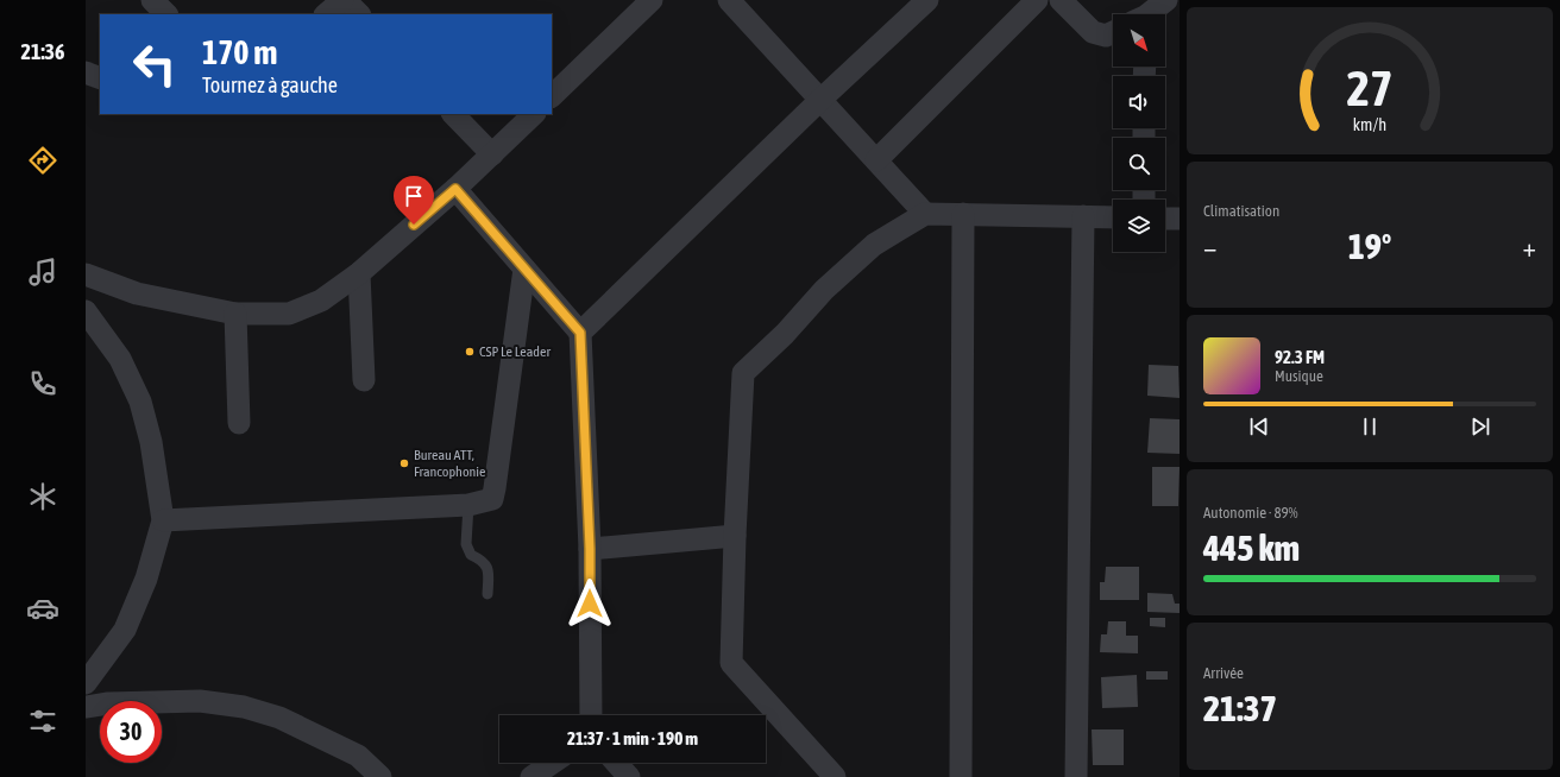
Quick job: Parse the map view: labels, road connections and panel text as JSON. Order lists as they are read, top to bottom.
{
  "places": ["CSP Le Leader", "Bureau ATT, Francophonie"],
  "north": "bottom right",
  "page": {
    "tabs": "21:36",
    "turn": ["170 m", "Tournez à gauche"],
    "tile": [
      "Climatisation",
      ["Autonomie · 89%", "445 km"],
      ["Arrivée", "21:37"]
    ],
    "heat": ["−", "19°", "+"],
    "song": ["92.3 FM", "Musique"],
    "limit": "30",
    "trip": "21:37 · 1 min · 190 m",
    "gauge": ["27", "km/h"]
  }
}
